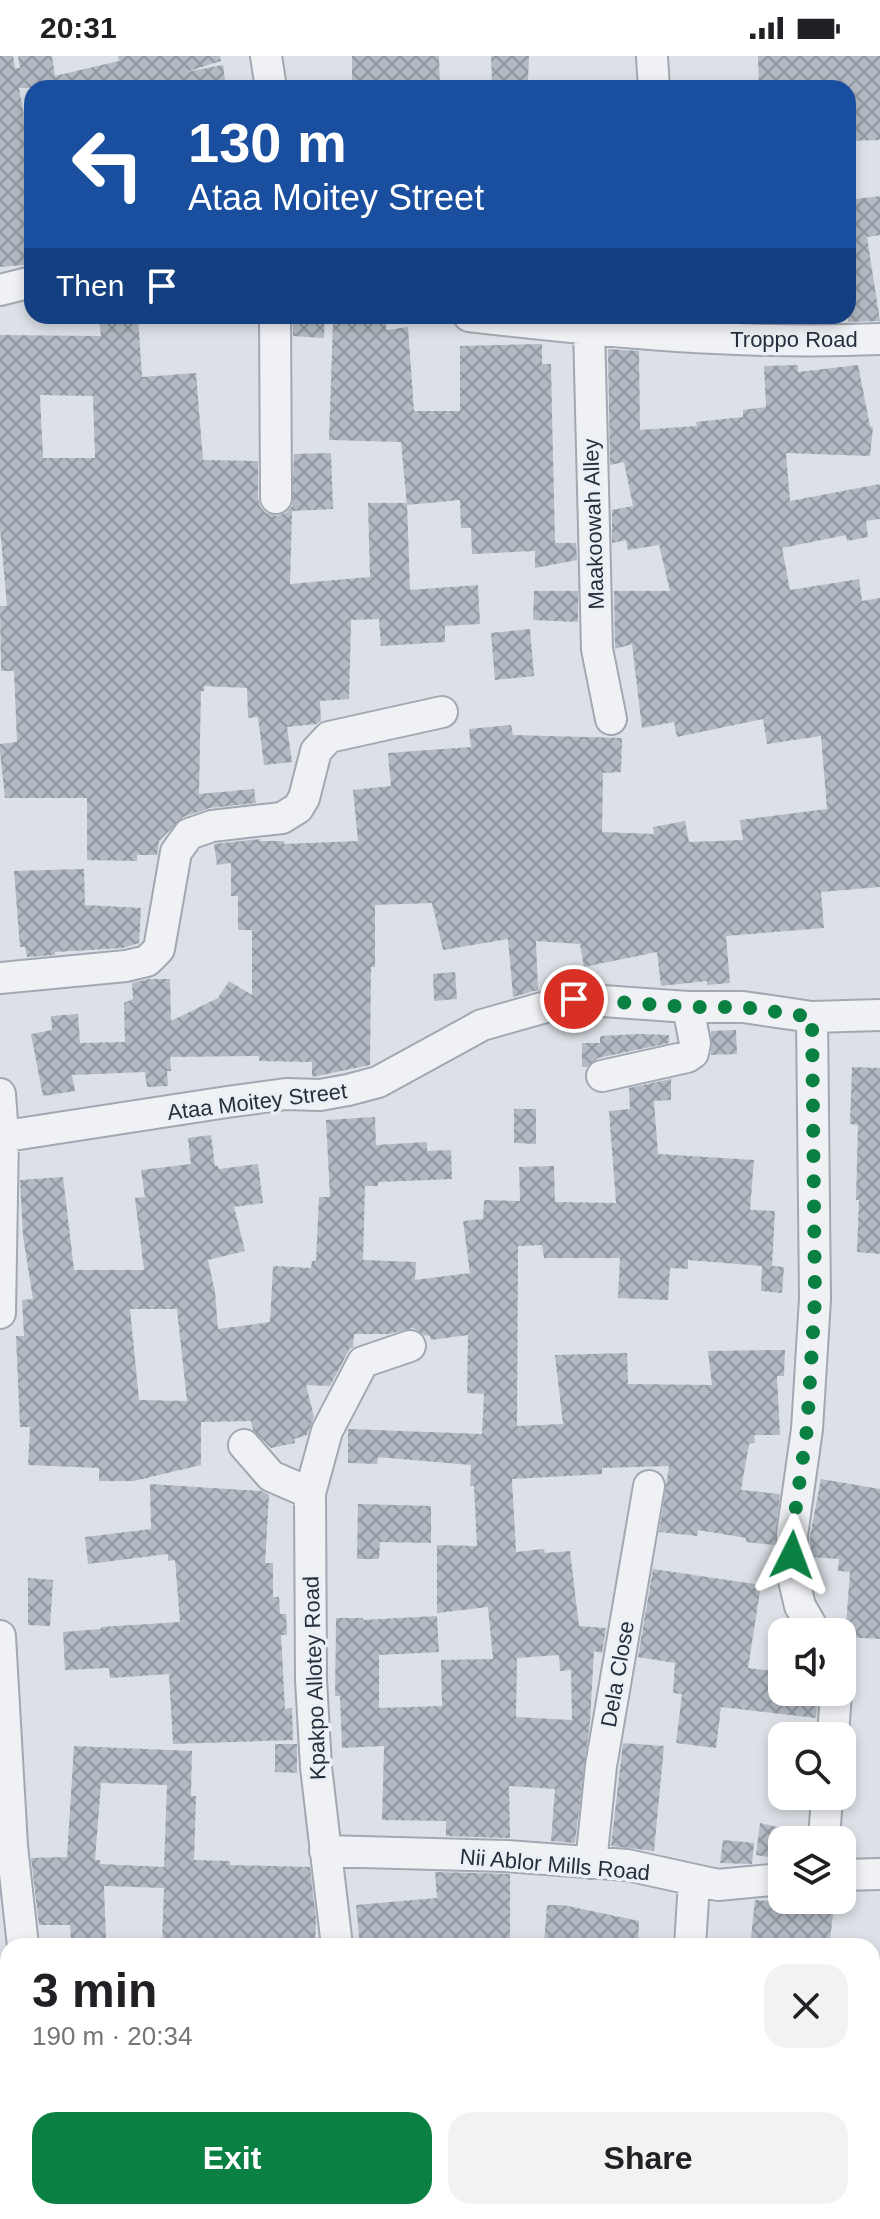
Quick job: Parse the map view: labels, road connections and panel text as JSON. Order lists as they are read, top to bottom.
{
  "streets": {
    "street": [
      "Troppo Road",
      "Maakoowah Alley",
      "Ataa Moitey Street",
      "Dela Close",
      "Kpakpo Allotey Road",
      "Nii Ablor Mills Road"
    ]
  },
  "crossings": [
    ["Troppo Road", "Maakoowah Alley"],
    ["Dela Close", "Nii Ablor Mills Road"],
    ["Kpakpo Allotey Road", "Nii Ablor Mills Road"]
  ],
  "page": {
    "status": "20:31",
    "turn": ["130 m", "Ataa Moitey Street"],
    "then": "Then",
    "heading": ["3 min", "190 m · 20:34"],
    "buttons": ["Exit", "Share"]
  }
}
